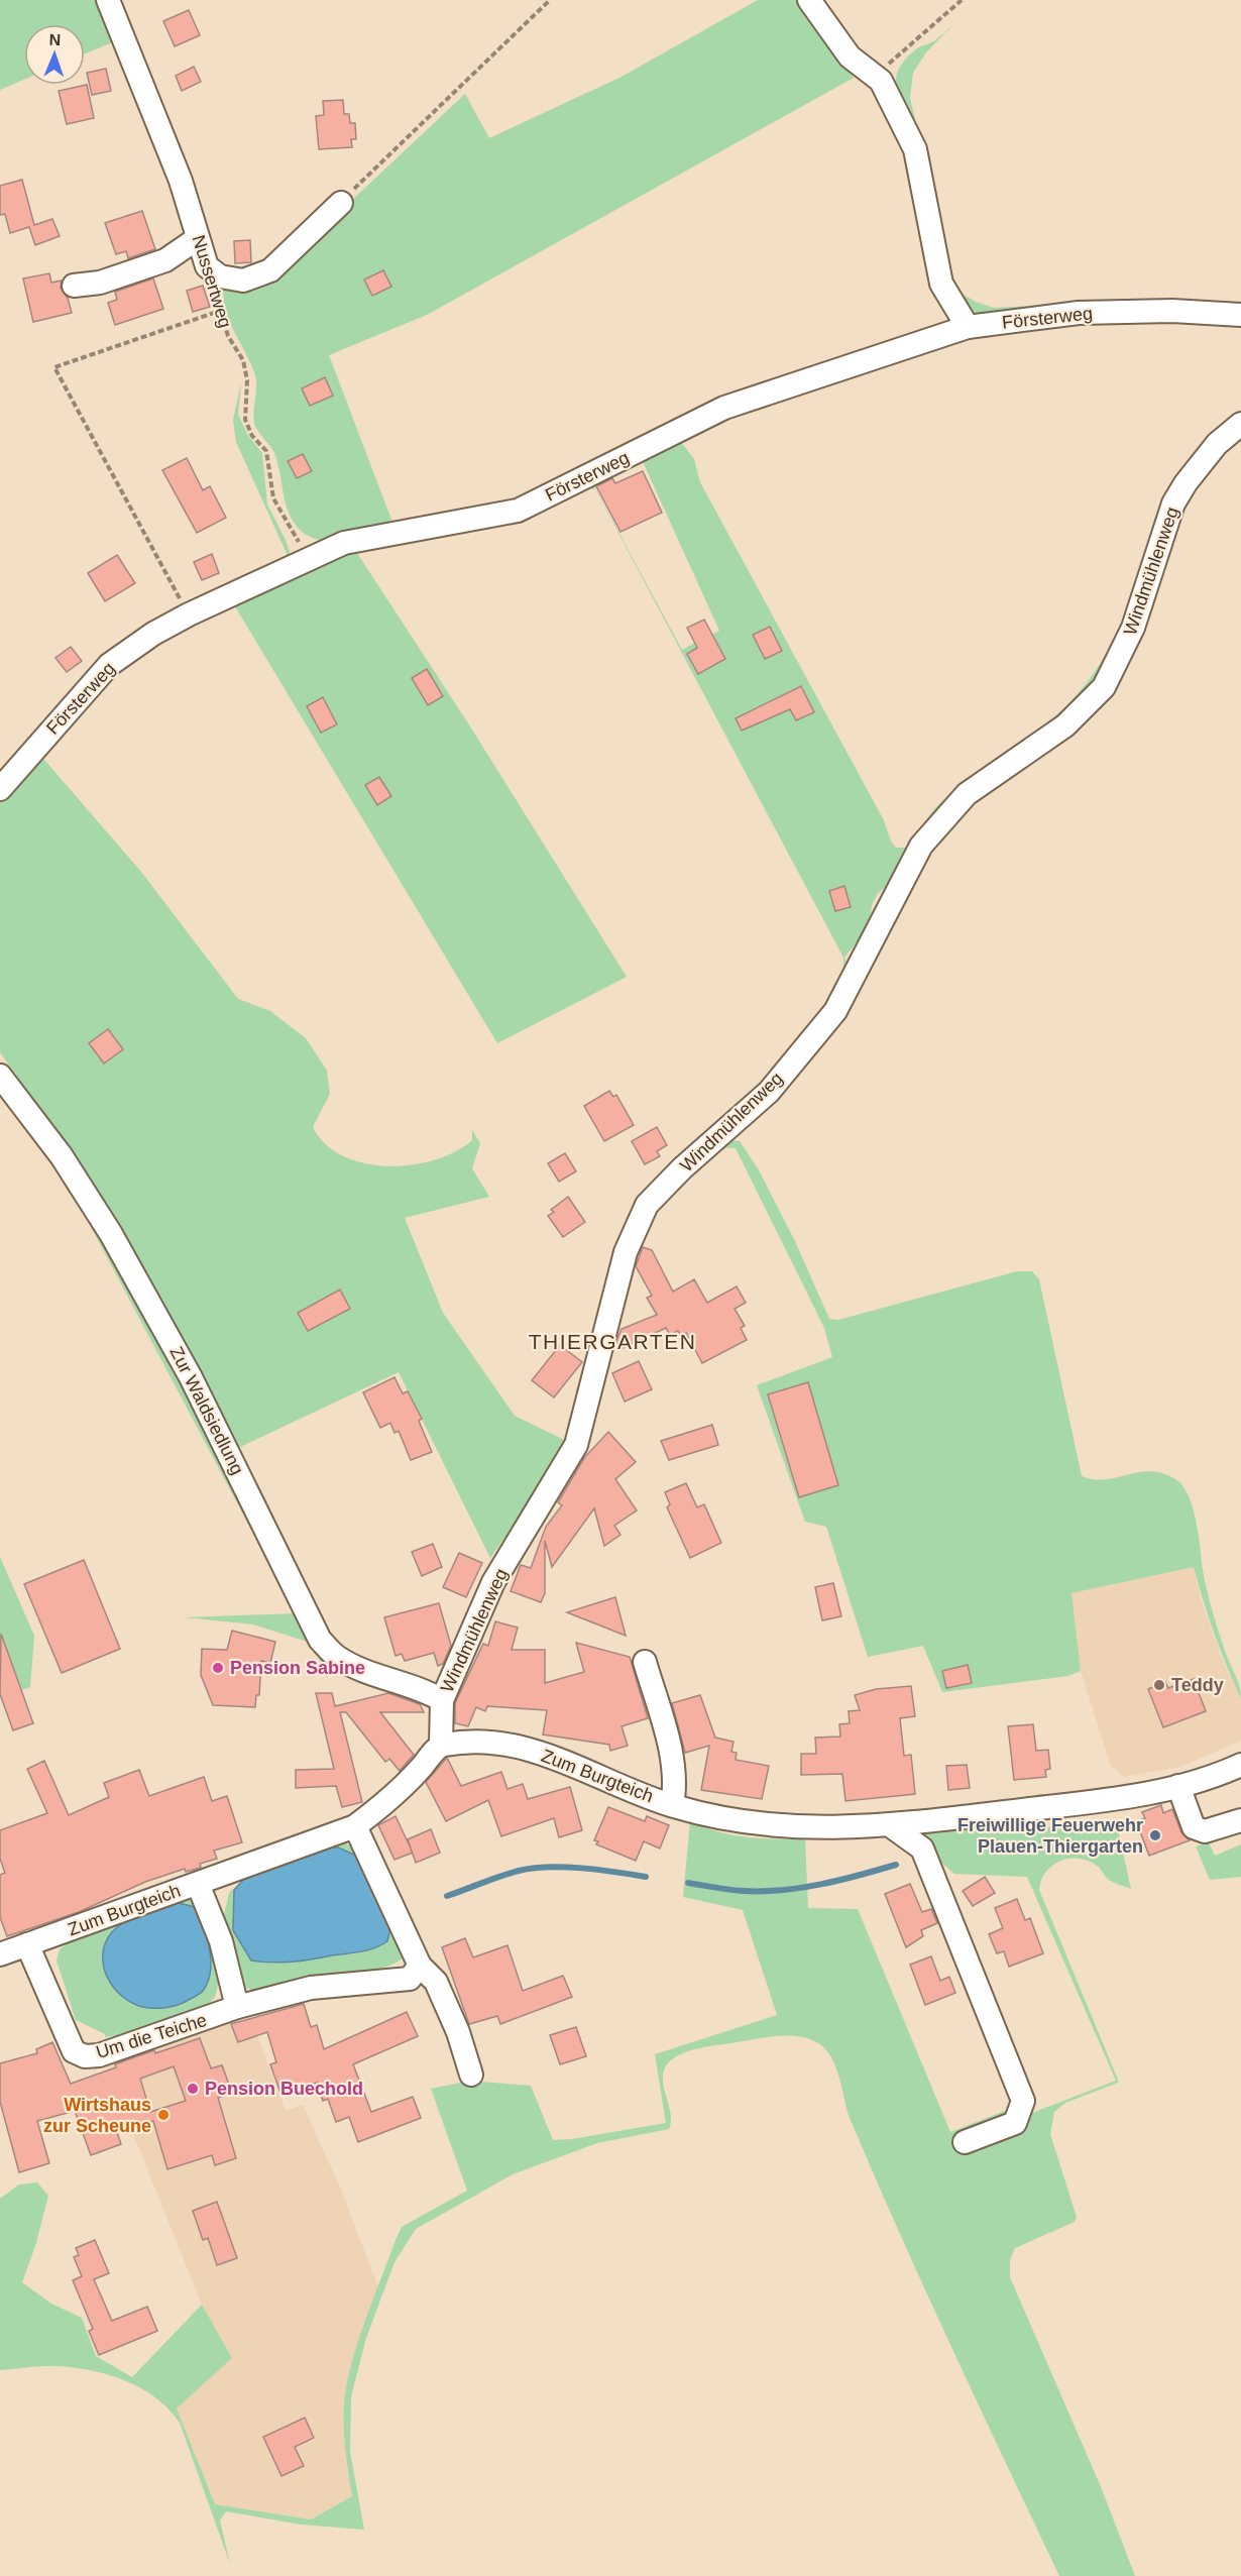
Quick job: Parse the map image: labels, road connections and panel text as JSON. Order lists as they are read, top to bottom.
{
  "streets": {
    "street": [
      "Nussertweg",
      "Försterweg",
      "Windmühlenweg",
      "Zur Waldsiedlung",
      "Zum Burgteich",
      "Um die Teiche"
    ]
  },
  "crossings": [
    ["Nussertweg", "Försterweg"],
    ["Windmühlenweg", "Zur Waldsiedlung"],
    ["Windmühlenweg", "Zum Burgteich"],
    ["Zum Burgteich", "Um die Teiche"]
  ],
  "districts": ["THIERGARTEN"],
  "places": [
    "Pension Sabine",
    "Teddy",
    "Freiwillige Feuerwehr Plauen-Thiergarten",
    "Pension Buechold",
    "Wirtshaus zur Scheune"
  ],
  "north": "top"
}
